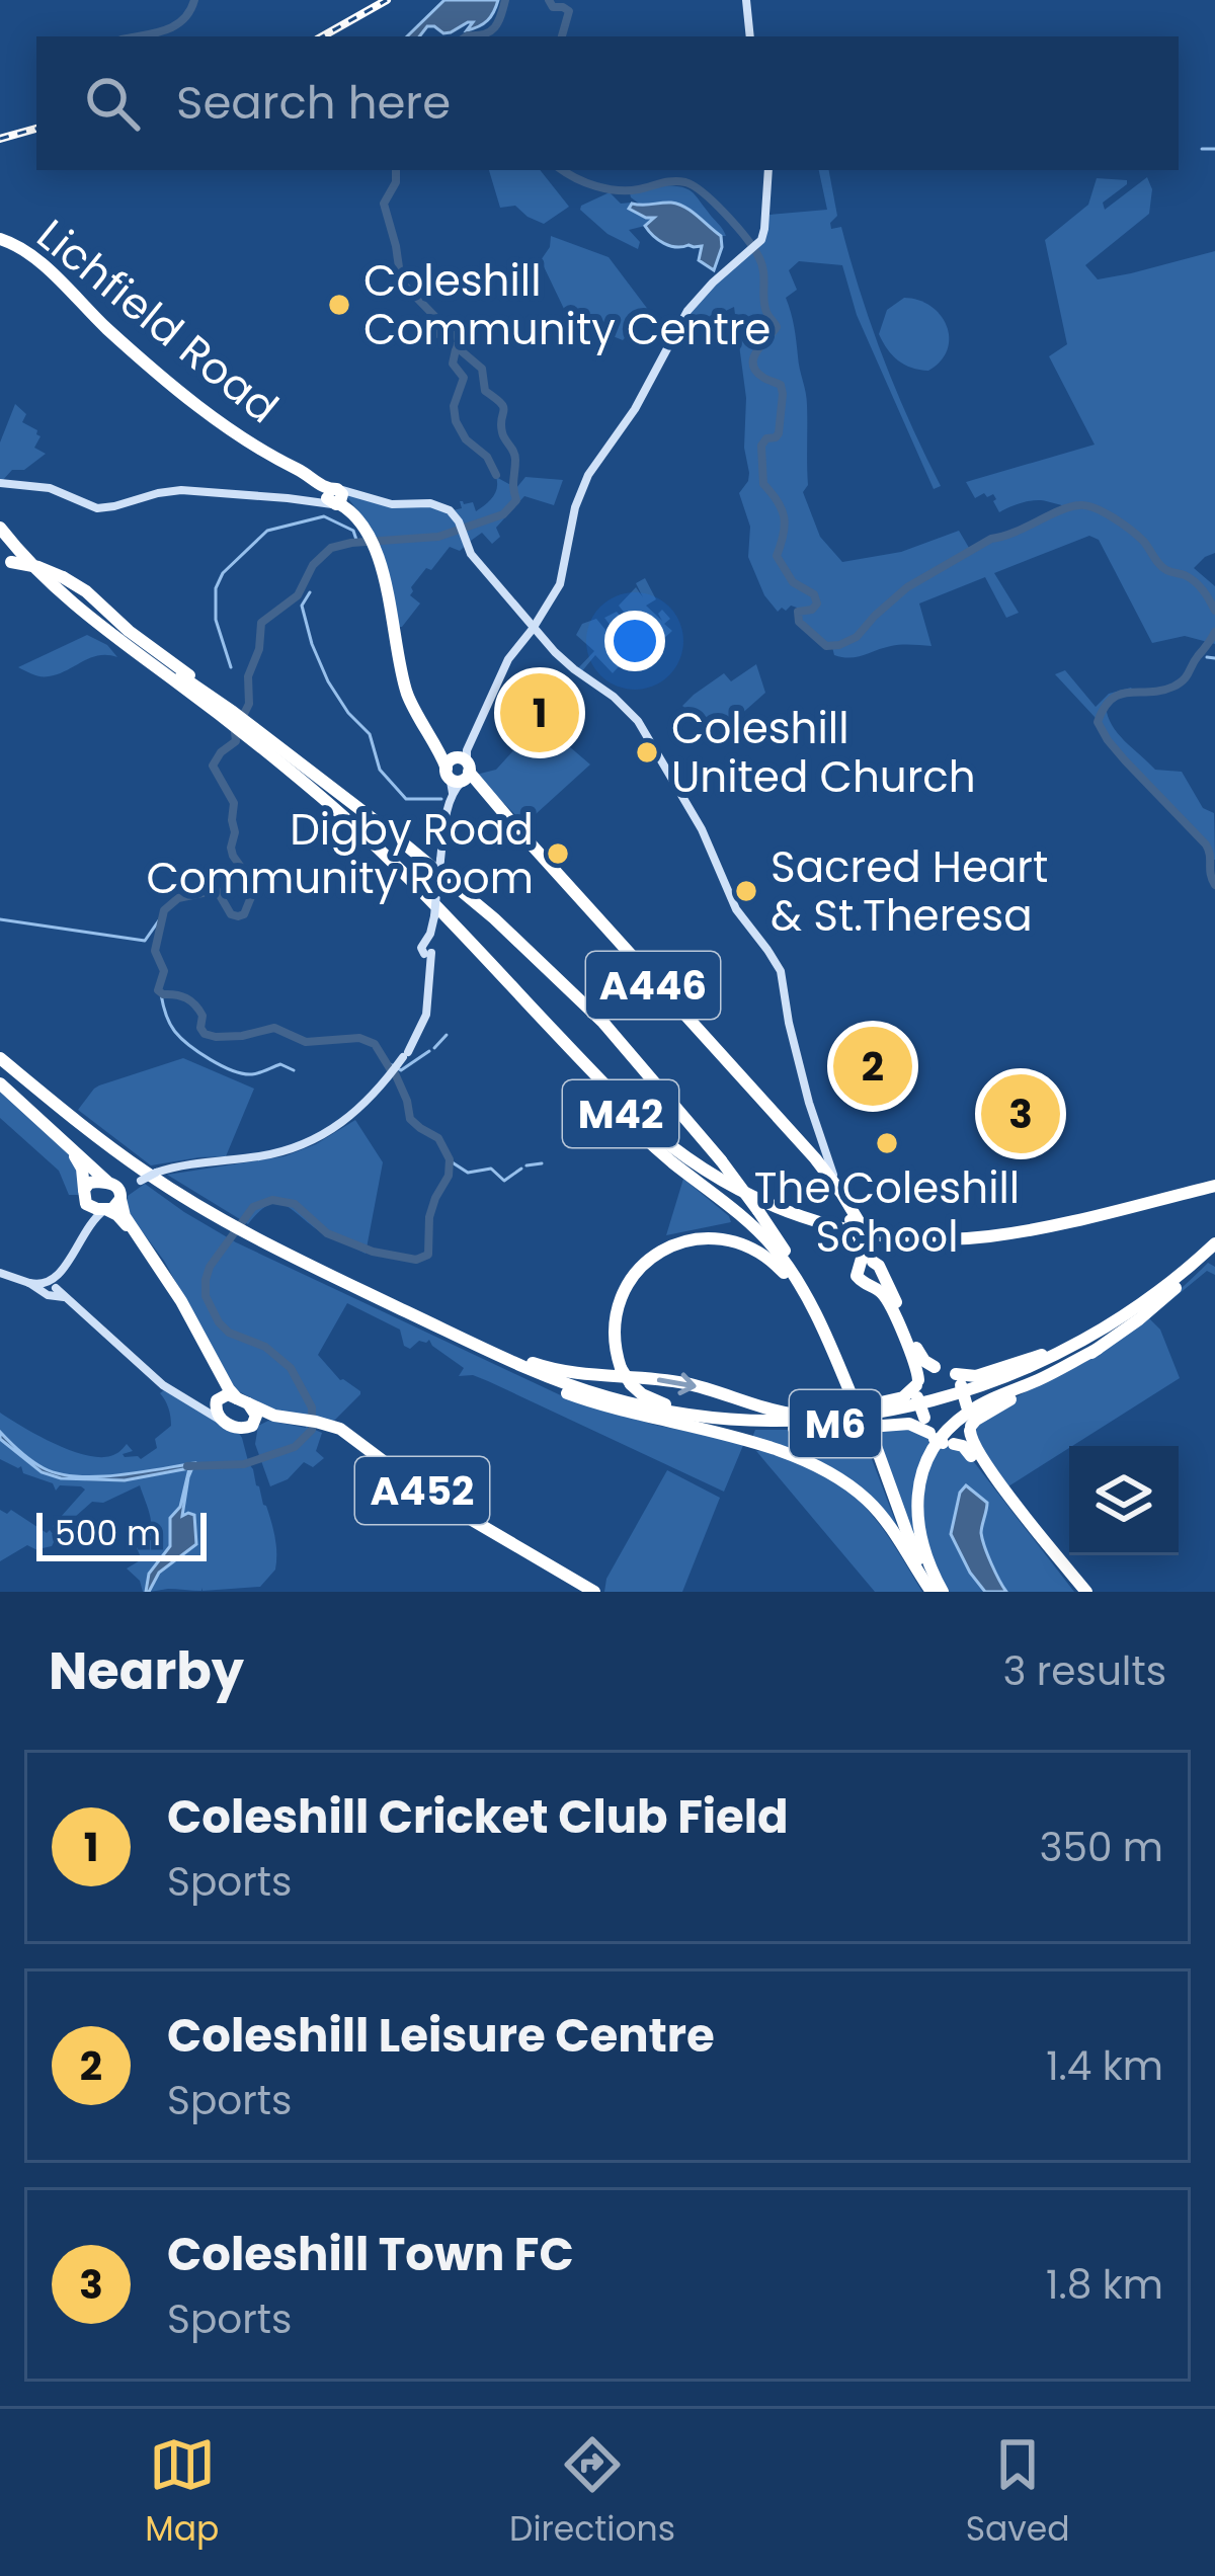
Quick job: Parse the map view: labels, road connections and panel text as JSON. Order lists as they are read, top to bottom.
{
  "streets": {
    "highway": [
      "Lichfield Road",
      "A446",
      "M42",
      "M6",
      "A452"
    ]
  },
  "crossings": [
    ["Lichfield Road", "A446"],
    ["A446", "M6"],
    ["M42", "M6"]
  ],
  "places": [
    "Coleshill Community Centre",
    "Coleshill United Church",
    "Digby Road Community Room",
    "Sacred Heart & St.Theresa",
    "The Coleshill School"
  ],
  "scale_bar": "500 m",
  "page": {
    "search": "Search here",
    "pins": ["1", "2", "3"],
    "scale": "500 m",
    "heading": ["Nearby", "3 results"],
    "list": [
      {
        "mark": "1",
        "name": "Coleshill Cricket Club Field",
        "note": "Sports",
        "value": "350 m"
      },
      {
        "mark": "2",
        "name": "Coleshill Leisure Centre",
        "note": "Sports",
        "value": "1.4 km"
      },
      {
        "mark": "3",
        "name": "Coleshill Town FC",
        "note": "Sports",
        "value": "1.8 km"
      }
    ],
    "nav": ["Map", "Directions", "Saved"]
  }
}
